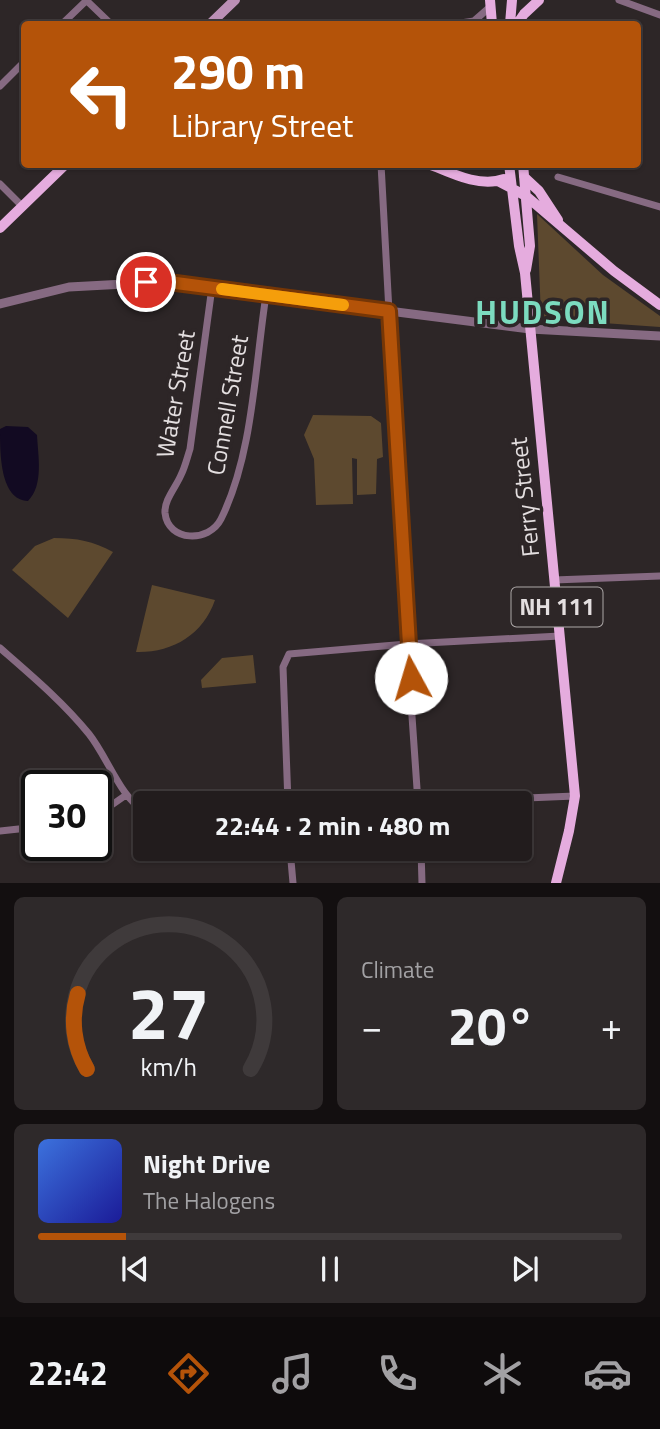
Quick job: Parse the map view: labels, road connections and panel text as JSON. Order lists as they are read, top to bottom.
{
  "streets": {
    "main road": ["Ferry Street", "NH 111"],
    "street": ["Water Street", "Connell Street"]
  },
  "crossings": [
    ["Water Street", "Connell Street"]
  ],
  "districts": ["HUDSON"],
  "page": {
    "turn": ["290 m", "Library Street"],
    "limit": "30",
    "trip": "22:44 · 2 min · 480 m",
    "tile": "Climate",
    "heat": ["−", "20°", "+"],
    "song": ["Night Drive", "The Halogens"],
    "tabs": "22:42",
    "gauge": ["27", "km/h"]
  }
}
